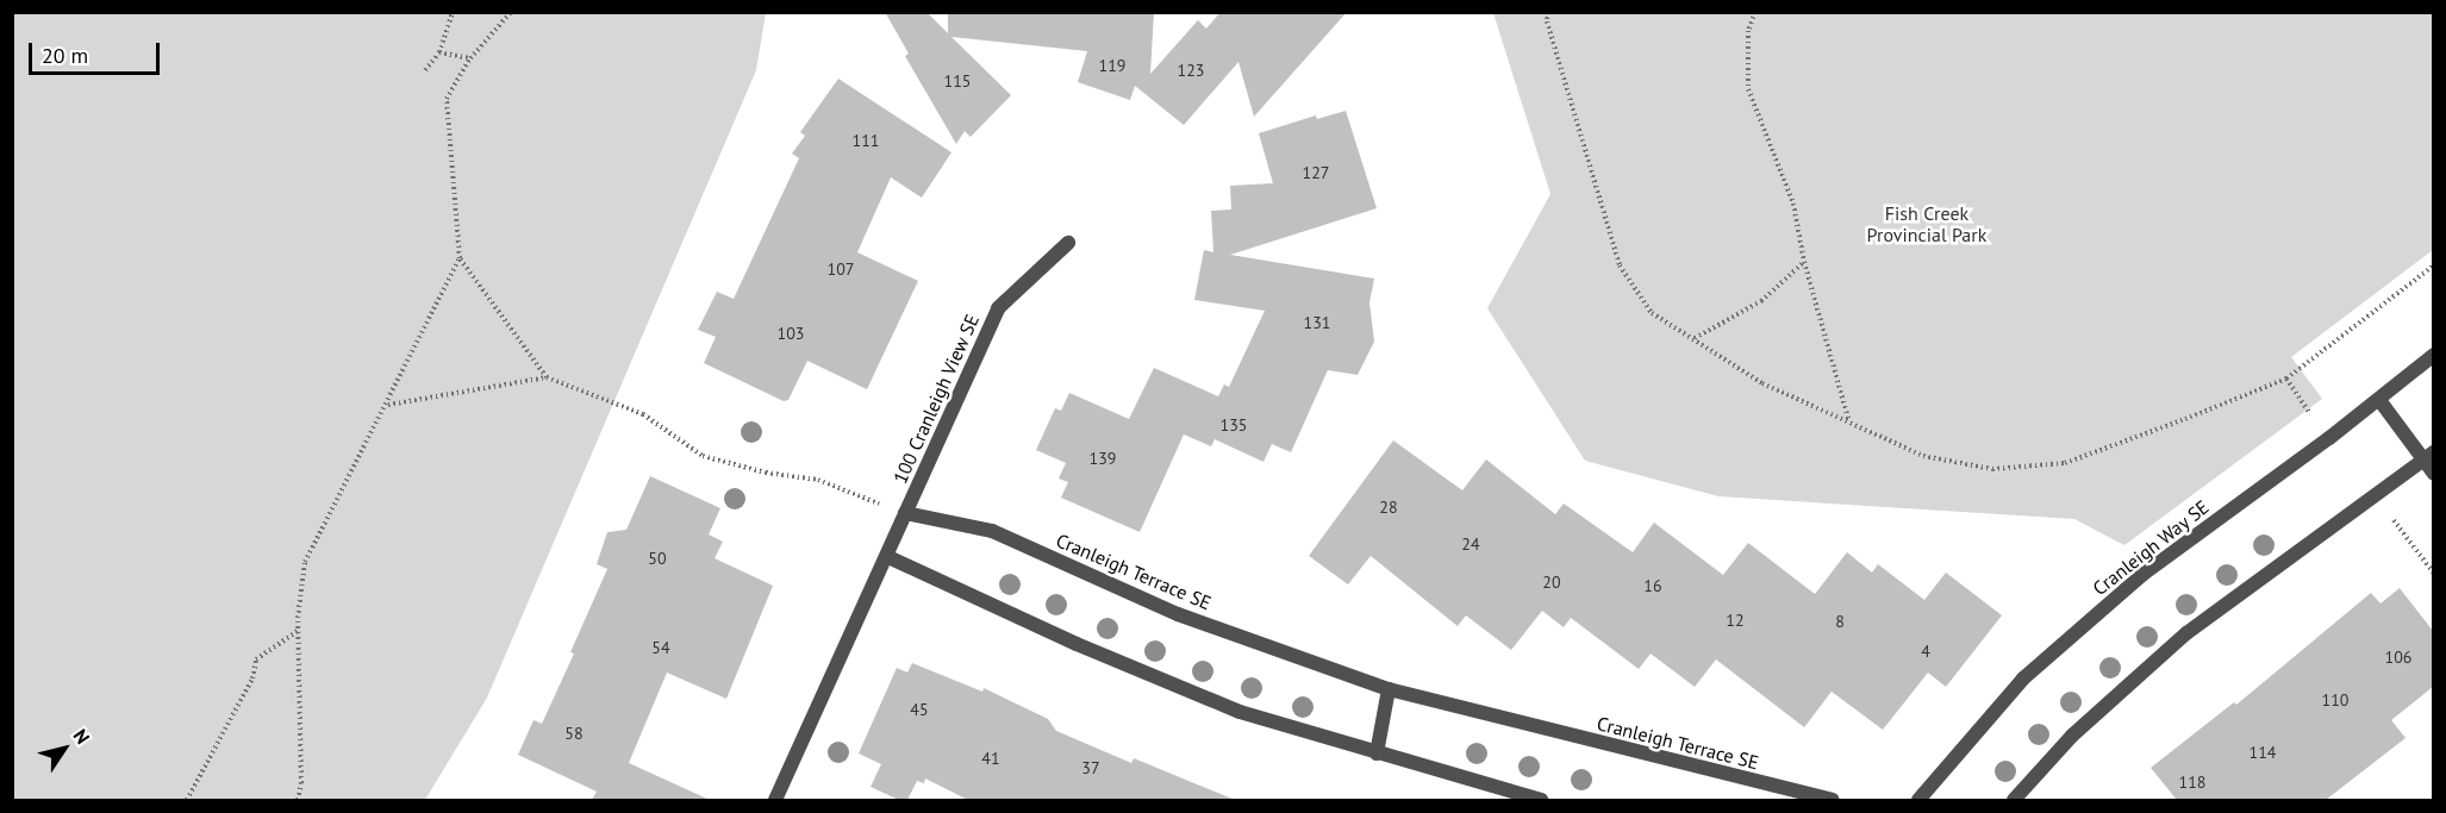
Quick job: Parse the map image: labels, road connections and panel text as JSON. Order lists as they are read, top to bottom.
{
  "streets": {
    "street": ["100 Cranleigh View SE", "Cranleigh Way SE", "Cranleigh Terrace SE"]
  },
  "crossings": [
    ["100 Cranleigh View SE", "Cranleigh Terrace SE"]
  ],
  "parks": ["Fish Creek Provincial Park"],
  "house_numbers": [
    "119",
    "123",
    "115",
    "111",
    "127",
    "107",
    "131",
    "103",
    "135",
    "139",
    "28",
    "24",
    "50",
    "20",
    "16",
    "12",
    "8",
    "54",
    "4",
    "106",
    "110",
    "45",
    "58",
    "114",
    "41",
    "37",
    "118"
  ],
  "scale_bar": "20 m",
  "north": "top right"
}
